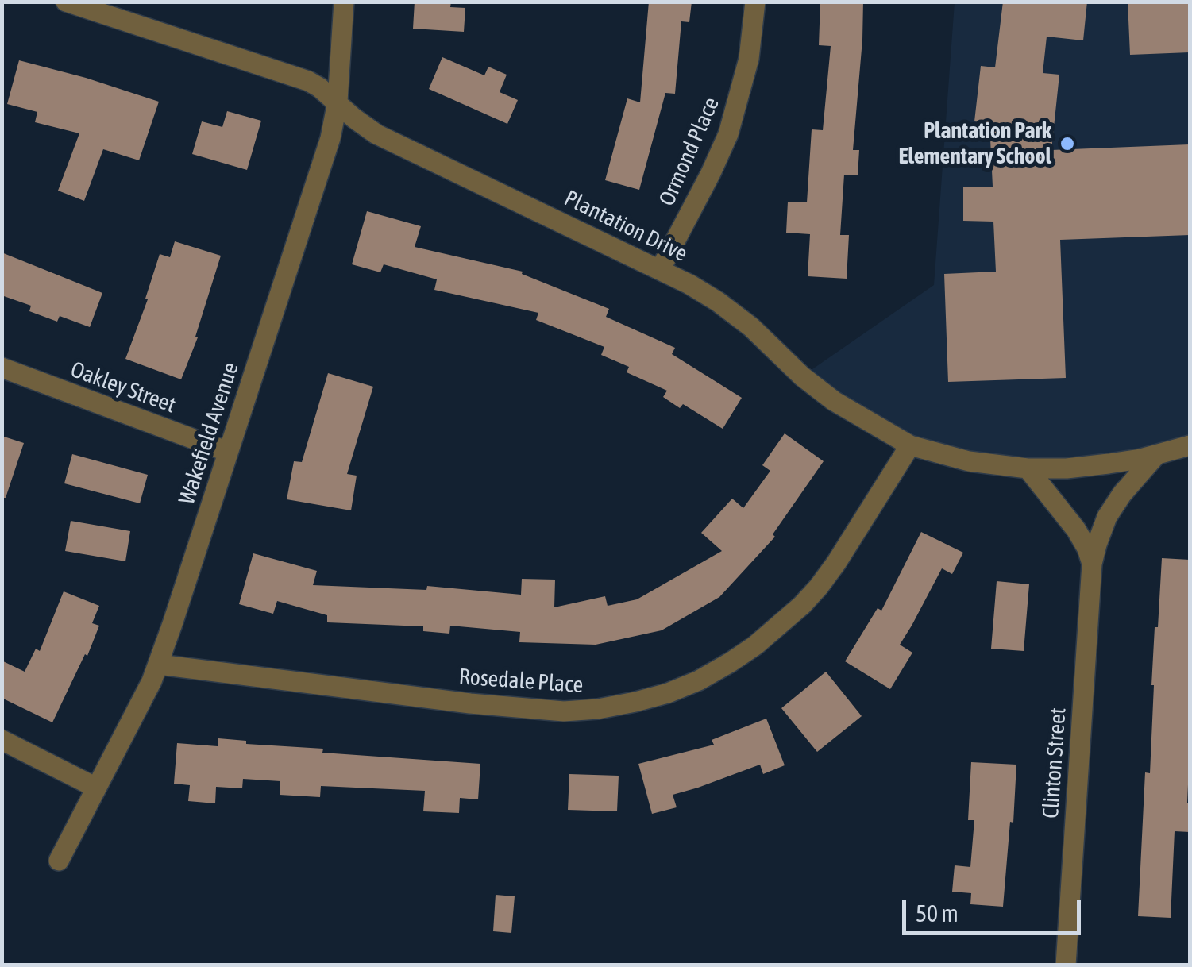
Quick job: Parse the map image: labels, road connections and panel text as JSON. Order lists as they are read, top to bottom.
{
  "streets": {
    "street": [
      "Ormond Place",
      "Plantation Drive",
      "Oakley Street",
      "Wakefield Avenue",
      "Rosedale Place",
      "Clinton Street"
    ]
  },
  "crossings": [
    ["Ormond Place", "Plantation Drive"],
    ["Plantation Drive", "Wakefield Avenue"],
    ["Plantation Drive", "Rosedale Place"],
    ["Plantation Drive", "Clinton Street"],
    ["Oakley Street", "Wakefield Avenue"],
    ["Wakefield Avenue", "Rosedale Place"]
  ],
  "places": ["Plantation Park Elementary School"],
  "scale_bar": "50 m"
}
